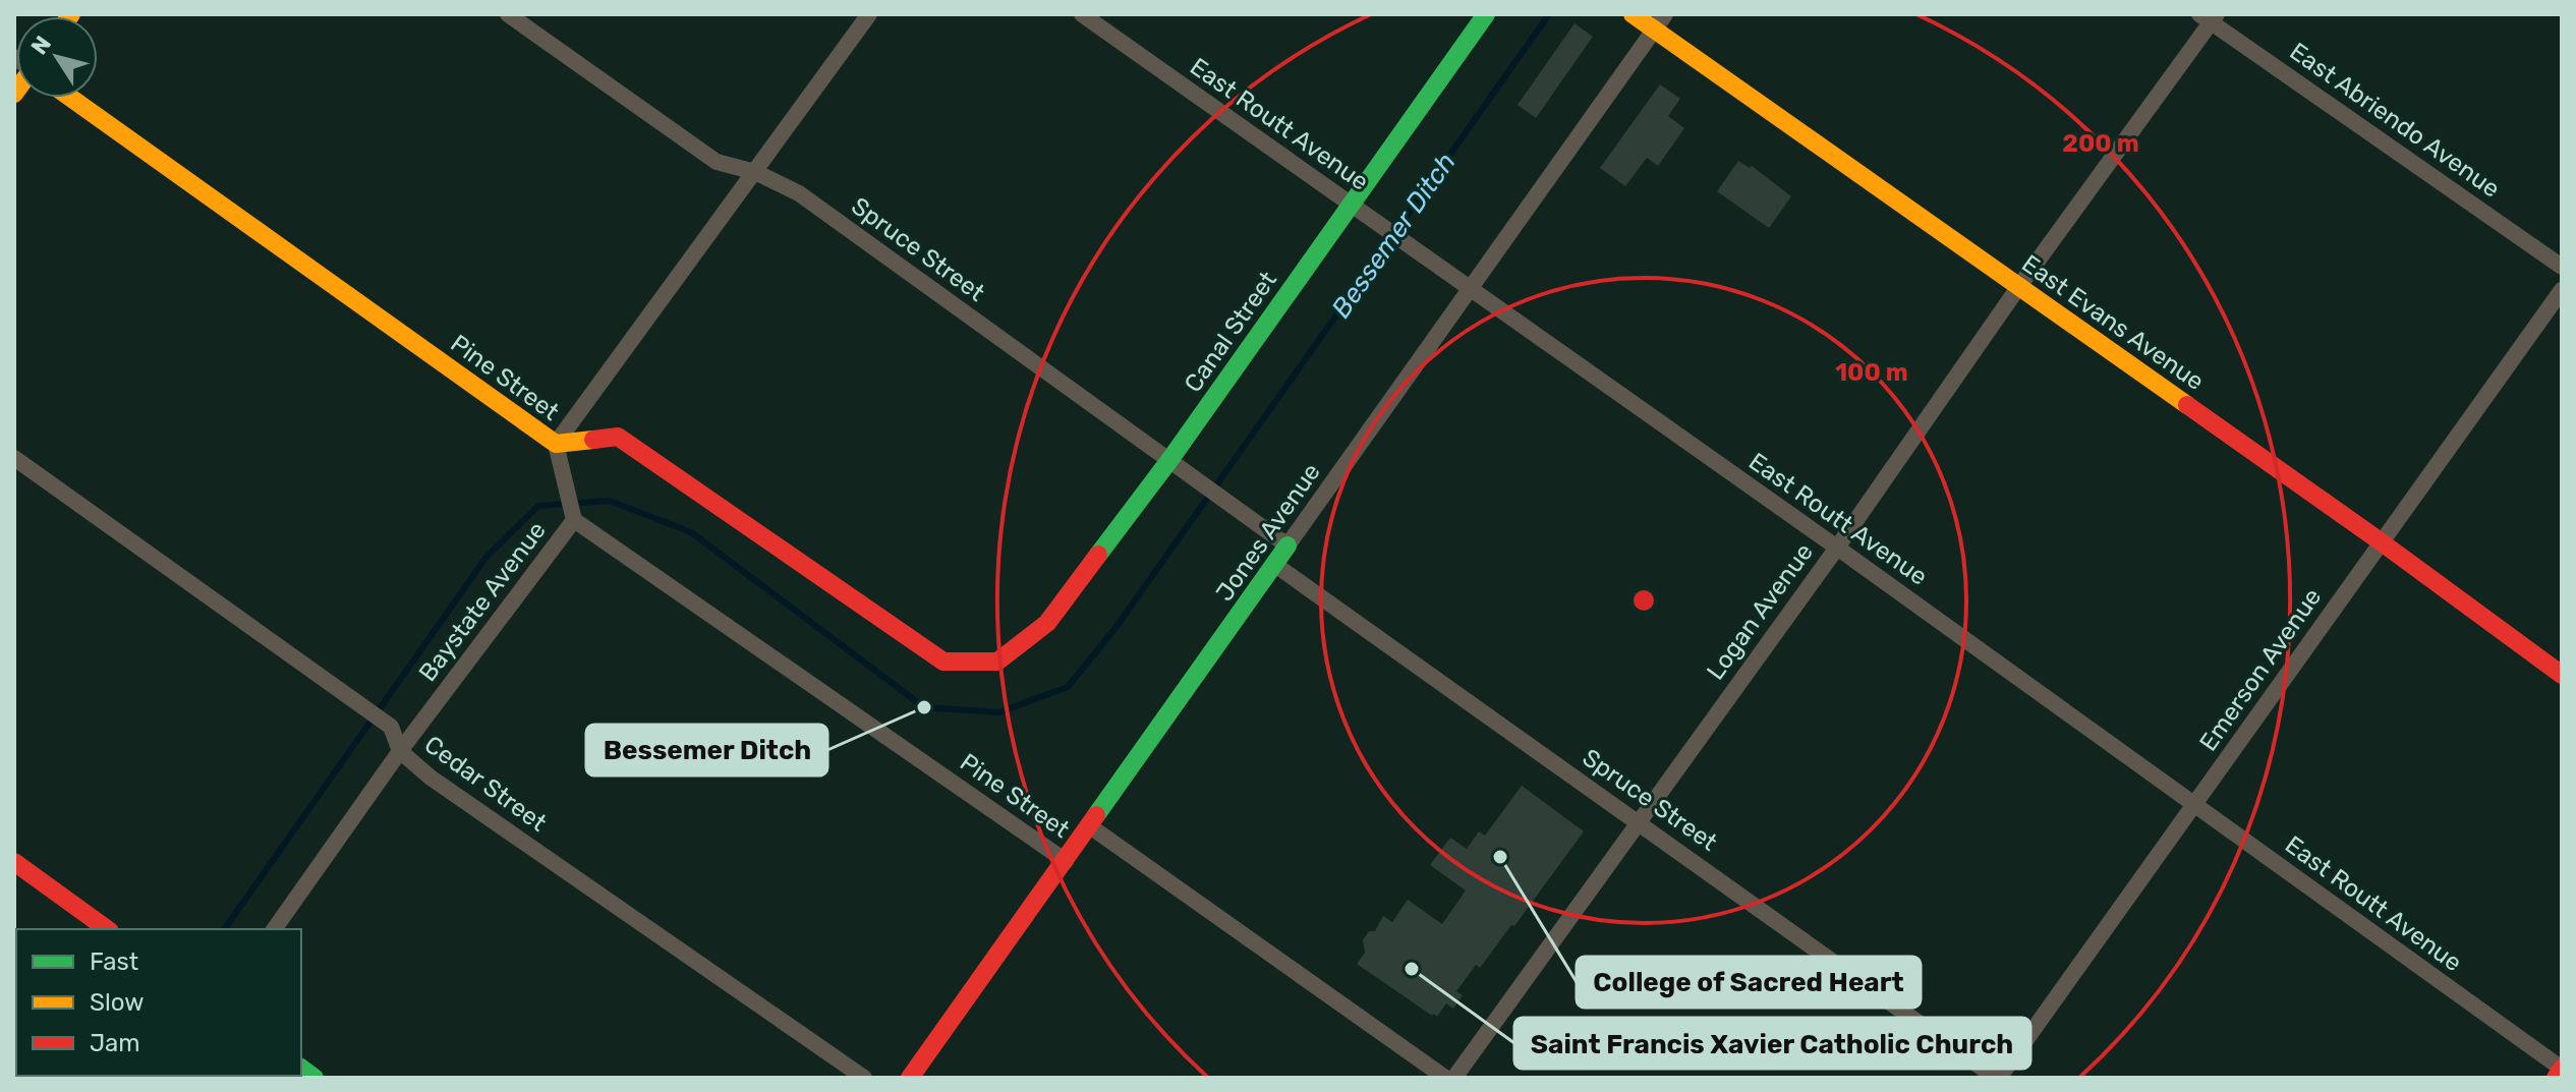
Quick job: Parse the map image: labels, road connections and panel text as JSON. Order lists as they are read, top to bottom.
{
  "streets": {
    "street": [
      "East Abriendo Avenue",
      "East Routt Avenue",
      "Spruce Street",
      "East Evans Avenue",
      "Canal Street",
      "Pine Street",
      "Jones Avenue",
      "Baystate Avenue",
      "Logan Avenue",
      "Emerson Avenue",
      "Cedar Street"
    ]
  },
  "crossings": [
    ["East Abriendo Avenue", "Logan Avenue"],
    ["East Routt Avenue", "Canal Street"],
    ["East Routt Avenue", "Jones Avenue"],
    ["East Routt Avenue", "Logan Avenue"],
    ["East Routt Avenue", "Emerson Avenue"],
    ["Spruce Street", "Canal Street"],
    ["Spruce Street", "Jones Avenue"],
    ["Spruce Street", "Logan Avenue"],
    ["Spruce Street", "Emerson Avenue"],
    ["East Evans Avenue", "Jones Avenue"],
    ["East Evans Avenue", "Logan Avenue"],
    ["East Evans Avenue", "Emerson Avenue"],
    ["Canal Street", "Pine Street"],
    ["Pine Street", "Jones Avenue"],
    ["Pine Street", "Baystate Avenue"],
    ["Baystate Avenue", "Cedar Street"]
  ],
  "water": ["Bessemer Ditch"],
  "places": ["Bessemer Ditch", "College of Sacred Heart", "Saint Francis Xavier Catholic Church"],
  "legend": ["Fast", "Slow", "Jam"],
  "north": "top left",
  "rings": ["200 m", "100 m"]
}
